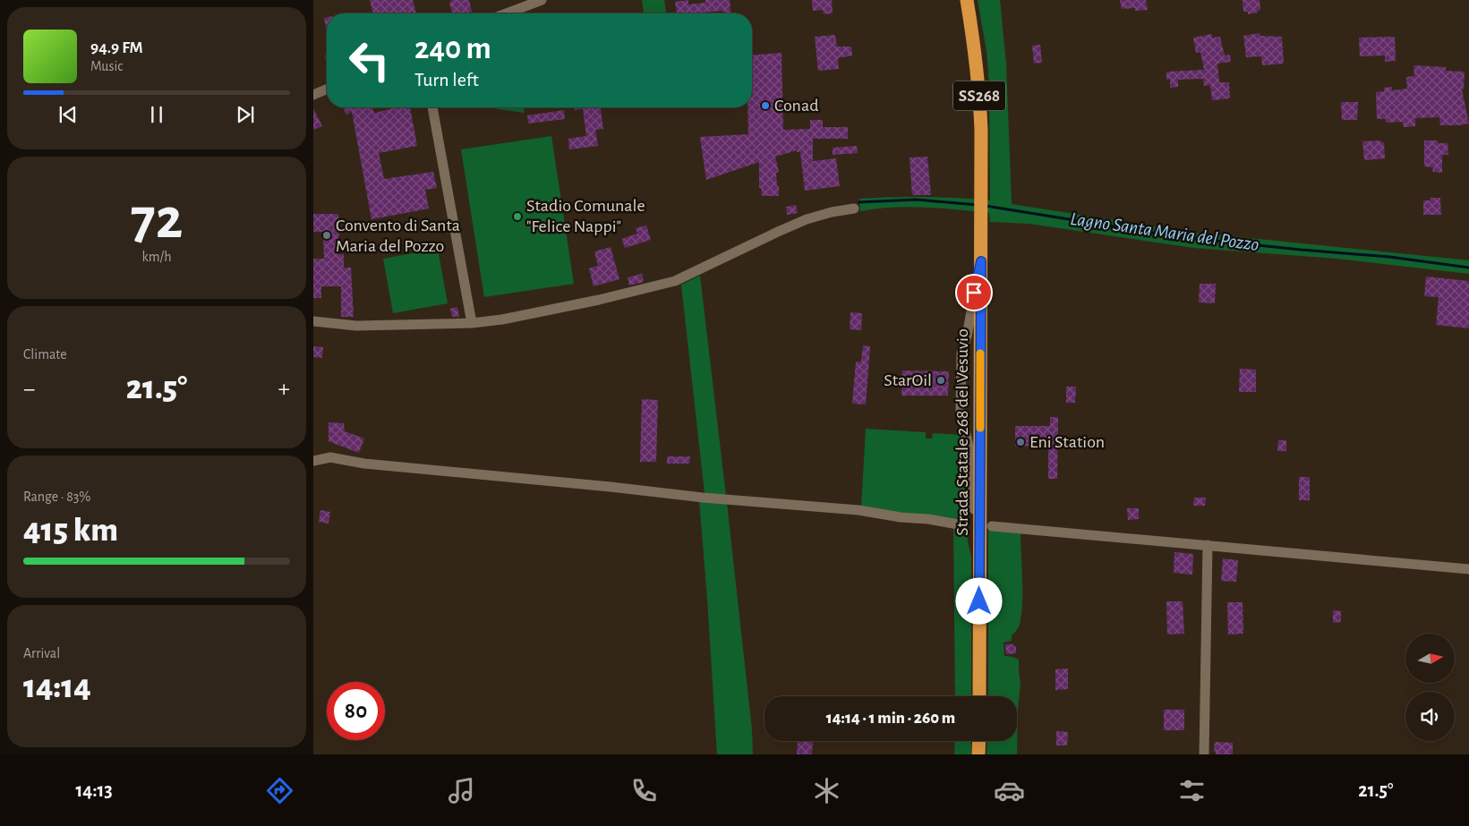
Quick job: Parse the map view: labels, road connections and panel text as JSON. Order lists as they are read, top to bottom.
{
  "streets": {
    "highway": ["SS268", "Strada Statale 268 del Vesuvio"]
  },
  "water": ["Lagno Santa Maria del Pozzo"],
  "places": [
    "Conad",
    "Stadio Comunale \"Felice Nappi\"",
    "Convento di Santa Maria del Pozzo",
    "StarOil",
    "Eni Station"
  ],
  "north": "right",
  "page": {
    "turn": ["240 m", "Turn left"],
    "song": ["94.9 FM", "Music"],
    "tile": [
      ["72", "km/h"],
      "Climate",
      ["Range · 83%", "415 km"],
      ["Arrival", "14:14"]
    ],
    "heat": ["−", "21.5°", "+"],
    "limit": "80",
    "trip": "14:14 · 1 min · 260 m",
    "tabs": ["14:13", "21.5°"]
  }
}
